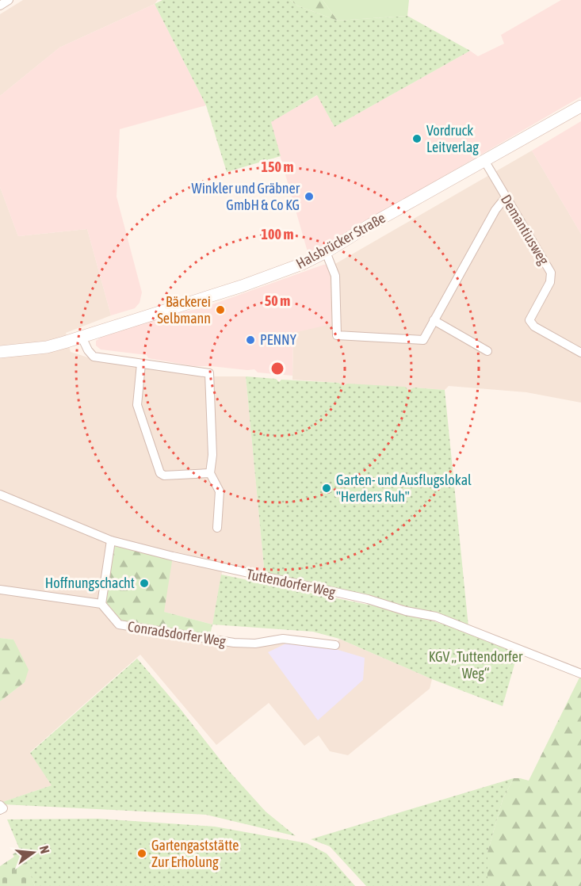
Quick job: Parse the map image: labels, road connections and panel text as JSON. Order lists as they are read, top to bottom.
{
  "streets": {
    "main road": ["Halsbrücker Straße"],
    "street": ["Demantiusweg", "Tuttendorfer Weg", "Conradsdorfer Weg"]
  },
  "crossings": [
    ["Demantiusweg", "Halsbrücker Straße"]
  ],
  "parks": ["KGV „Tuttendorfer Weg“"],
  "places": [
    "Vordruck Leitverlag",
    "Winkler und Gräbner GmbH & Co KG",
    "Bäckerei Selbmann",
    "PENNY",
    "Garten- und Ausflugslokal \"Herders Ruh\"",
    "Hoffnungschacht",
    "Gartengaststätte Zur Erholung"
  ],
  "north": "right",
  "rings": ["150 m", "100 m", "50 m"]
}
